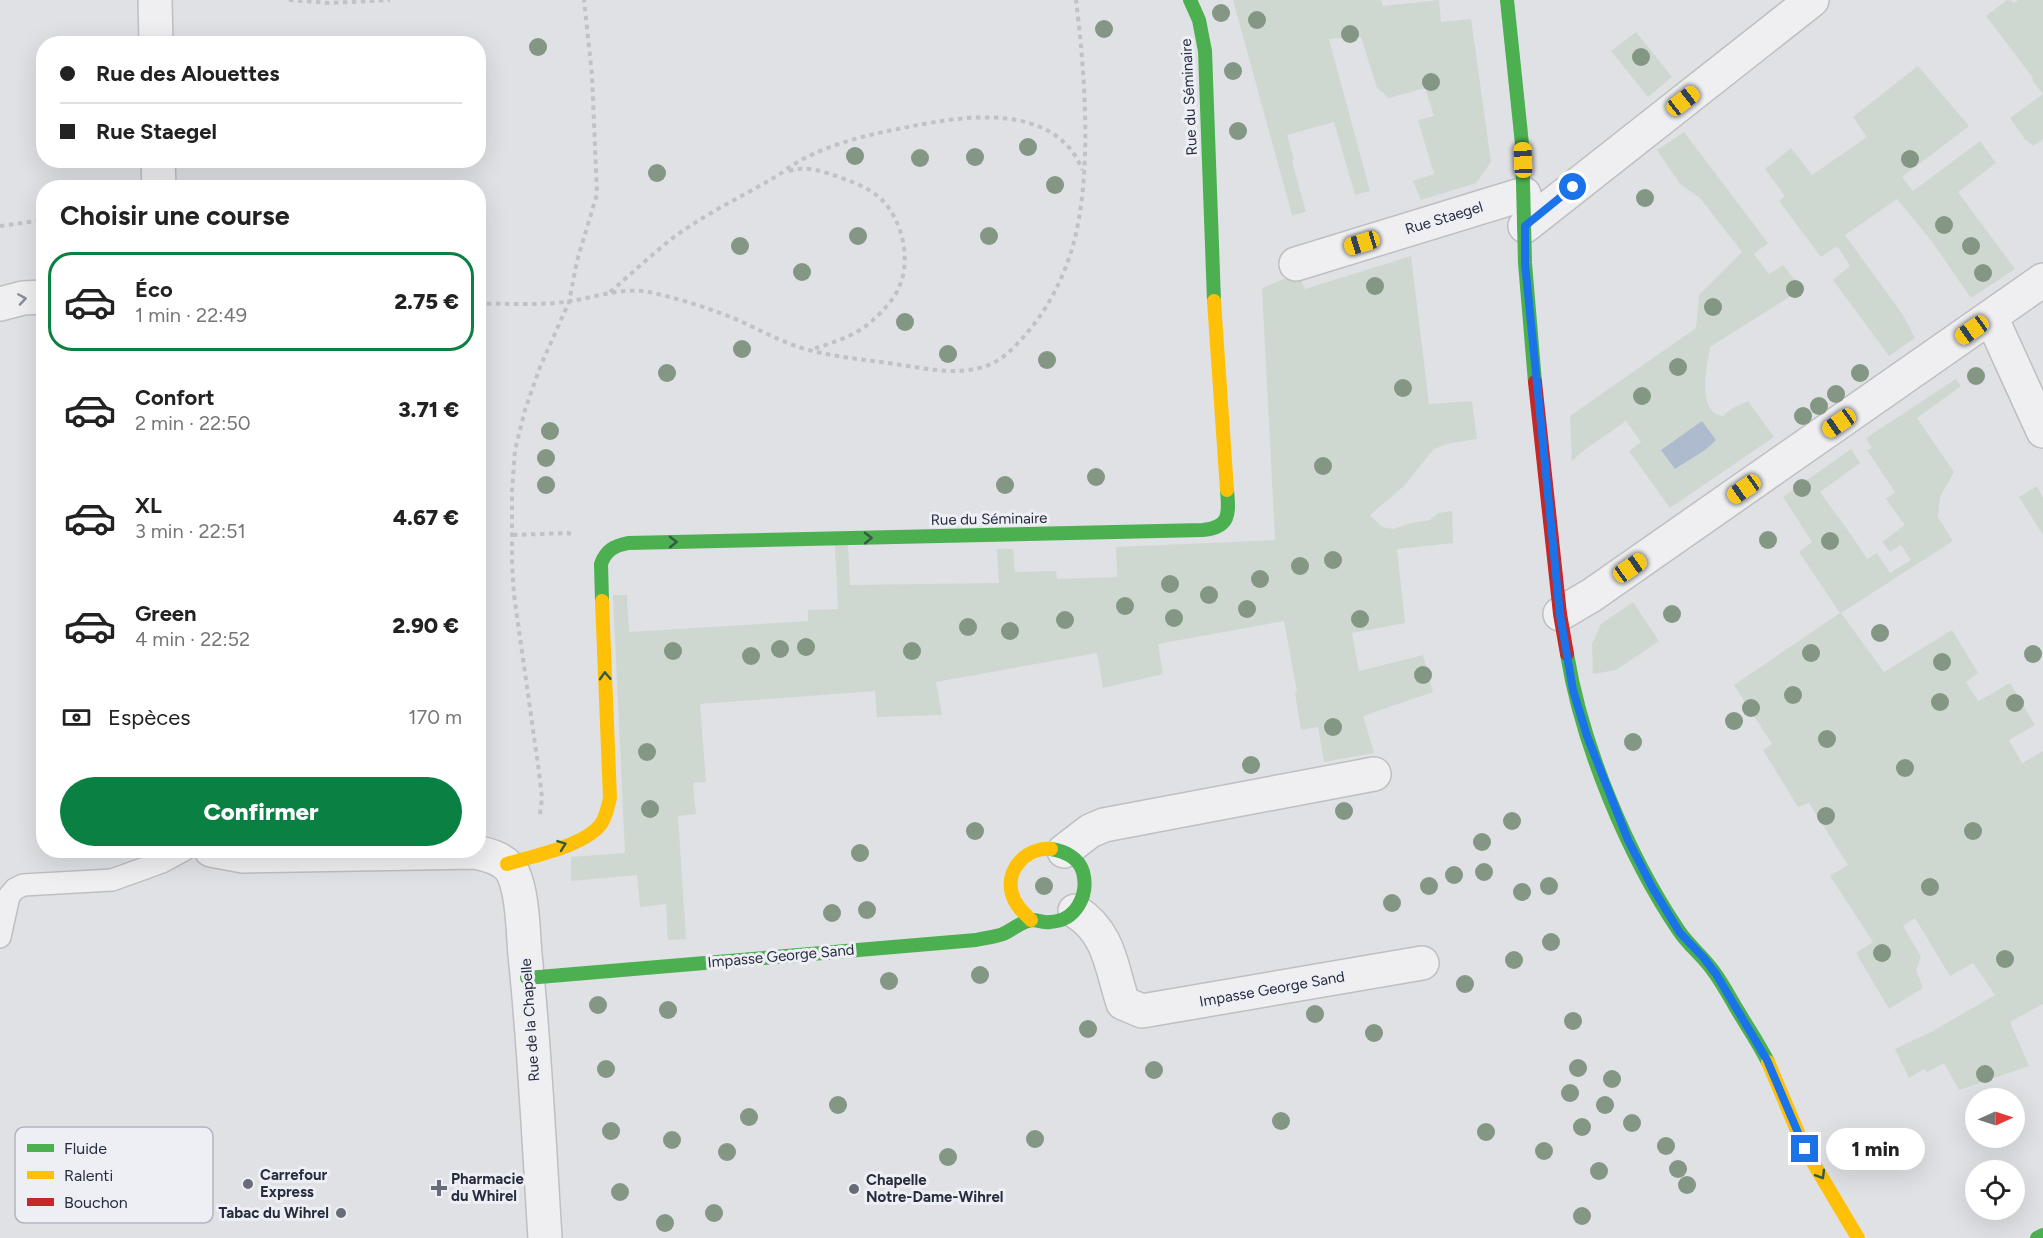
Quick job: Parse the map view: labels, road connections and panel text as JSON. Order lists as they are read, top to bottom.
{
  "streets": {
    "street": [
      "Rue du Séminaire",
      "Rue Staegel",
      "Impasse George Sand",
      "Rue de la Chapelle"
    ]
  },
  "crossings": [
    ["Rue du Séminaire", "Rue de la Chapelle"],
    ["Impasse George Sand", "Rue de la Chapelle"]
  ],
  "places": {
    "other": ["Carrefour Express", "Chapelle Notre-Dame-Wihrel", "Tabac du Wihrel"],
    "health": ["Pharmacie du Whirel"]
  },
  "legend": ["Fluide", "Ralenti", "Bouchon"],
  "north": "right",
  "page": {
    "banner": ["Rue des Alouettes", "Rue Staegel"],
    "heading": "Choisir une course",
    "list": [
      {
        "name": "Éco",
        "note": "1 min · 22:49",
        "value": "2.75 €"
      },
      {
        "name": "Confort",
        "note": "2 min · 22:50",
        "value": "3.71 €"
      },
      {
        "name": "XL",
        "note": "3 min · 22:51",
        "value": "4.67 €"
      },
      {
        "name": "Green",
        "note": "4 min · 22:52",
        "value": "2.90 €"
      }
    ],
    "pay": ["Espèces", "170 m"],
    "buttons": "Confirmer",
    "bubble": "1 min"
  }
}
